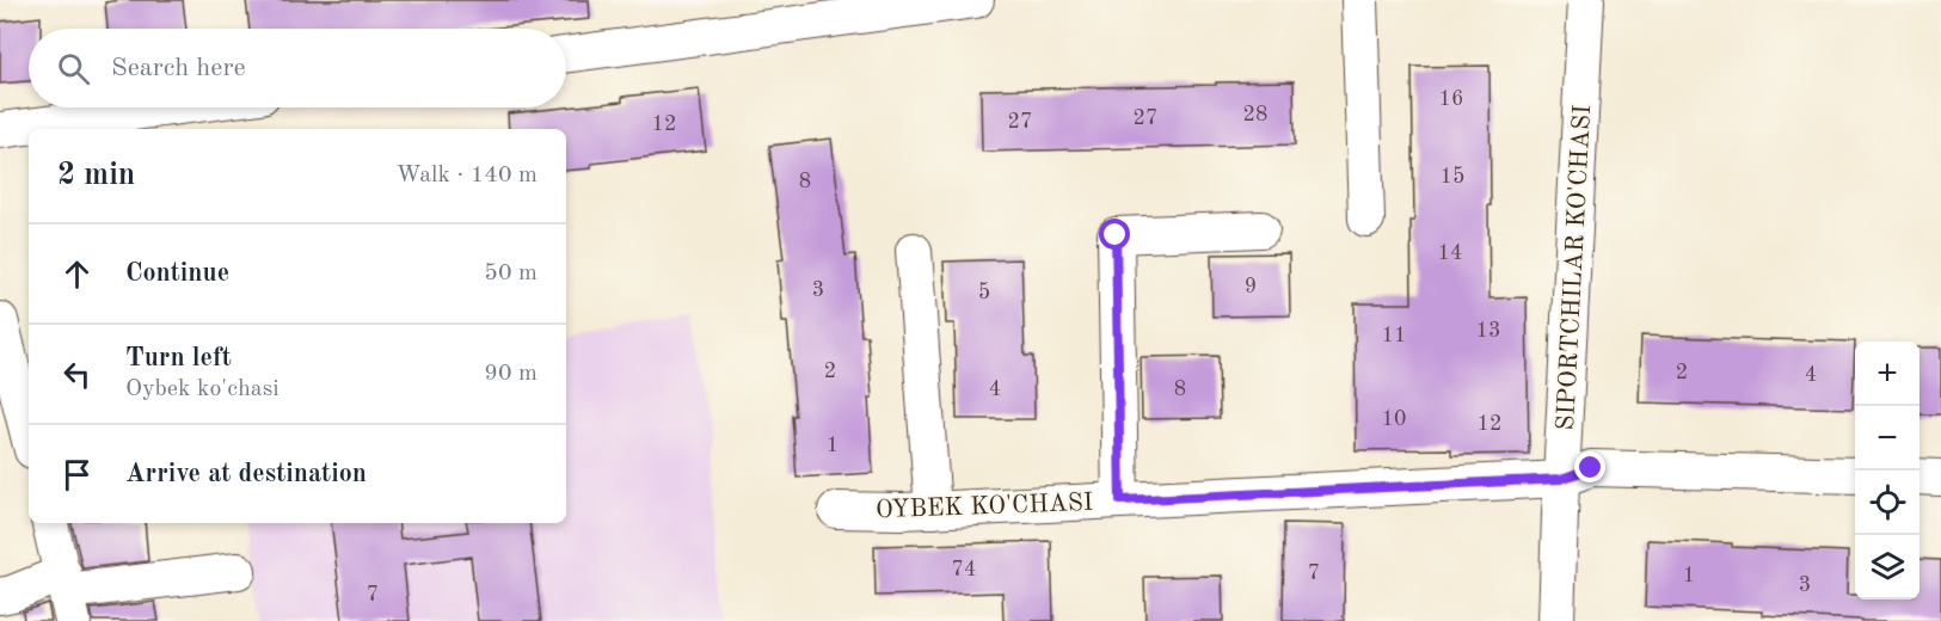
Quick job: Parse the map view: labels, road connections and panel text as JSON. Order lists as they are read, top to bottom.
{
  "streets": {
    "street": ["SIPORTCHILAR KO'CHASI", "OYBEK KO'CHASI"]
  },
  "crossings": [
    ["SIPORTCHILAR KO'CHASI", "OYBEK KO'CHASI"]
  ],
  "house_numbers": [
    "16",
    "28",
    "27",
    "27",
    "12",
    "15",
    "8",
    "14",
    "9",
    "3",
    "5",
    "13",
    "11",
    "2",
    "2",
    "4",
    "4",
    "8",
    "10",
    "12",
    "1",
    "74",
    "7",
    "1",
    "3",
    "7"
  ],
  "page": {
    "search": "Search here",
    "heading": ["2 min", "Walk · 140 m"],
    "list": [
      ["Continue", "50 m"],
      ["Turn left", "Oybek ko'chasi", "90 m"],
      "Arrive at destination"
    ],
    "map_buttons": ["+", "−"]
  }
}
